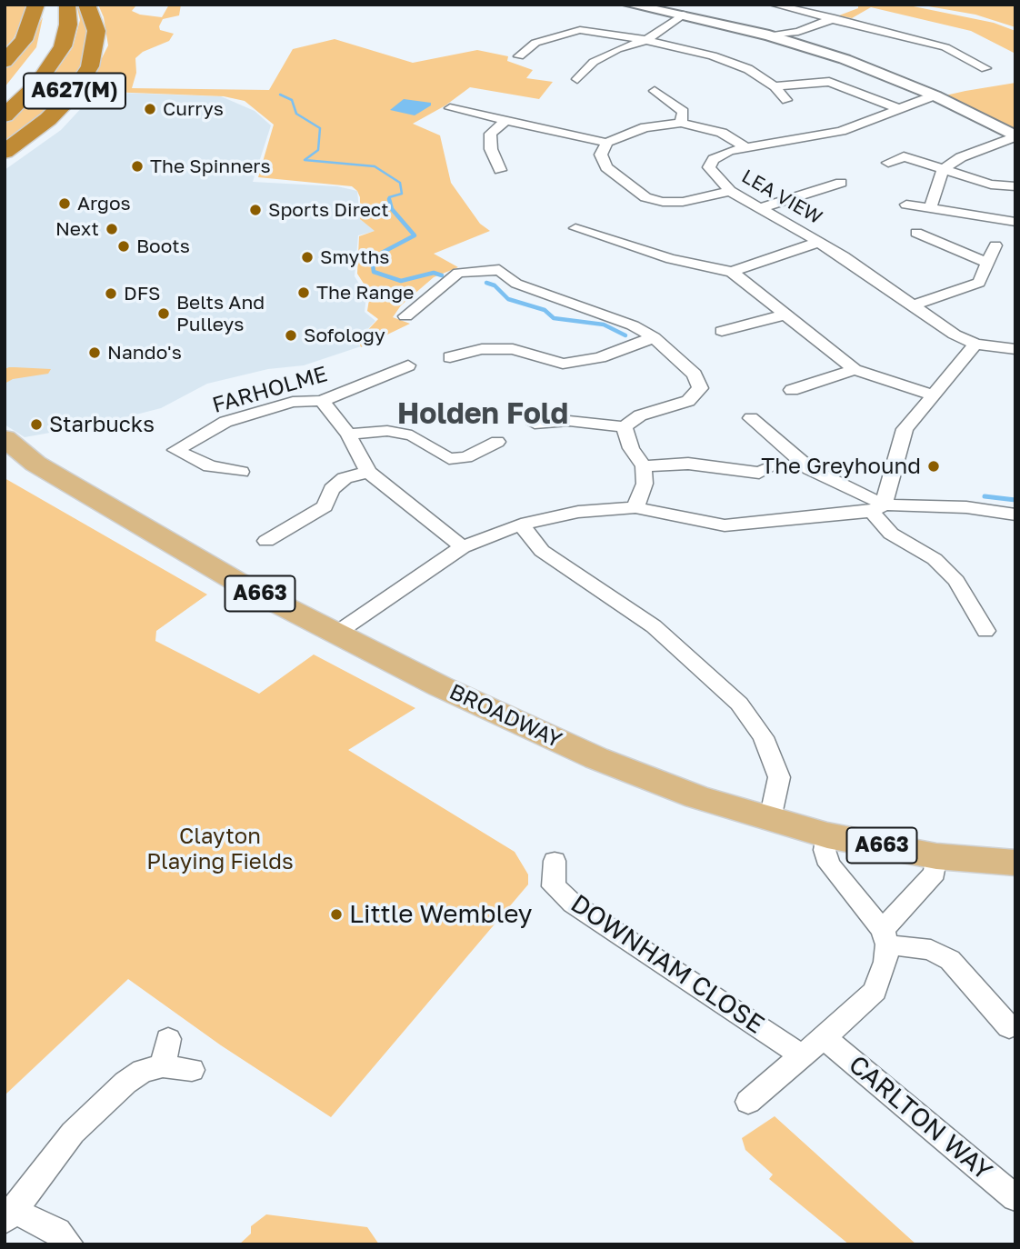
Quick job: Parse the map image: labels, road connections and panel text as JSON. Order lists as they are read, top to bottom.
{
  "streets": {
    "highway": ["A627(M)"],
    "main road": ["A663", "BROADWAY"],
    "street": [
      "LEA VIEW",
      "FARHOLME",
      "DOWNHAM CLOSE",
      "CARLTON WAY"
    ]
  },
  "districts": ["Holden Fold"],
  "parks": ["Clayton Playing Fields"],
  "places": [
    "Currys",
    "The Spinners",
    "Argos",
    "Sports Direct",
    "Next",
    "Boots",
    "Smyths",
    "The Range",
    "DFS",
    "Belts And Pulleys",
    "Sofology",
    "Nando's",
    "Starbucks",
    "The Greyhound",
    "Little Wembley"
  ]
}
